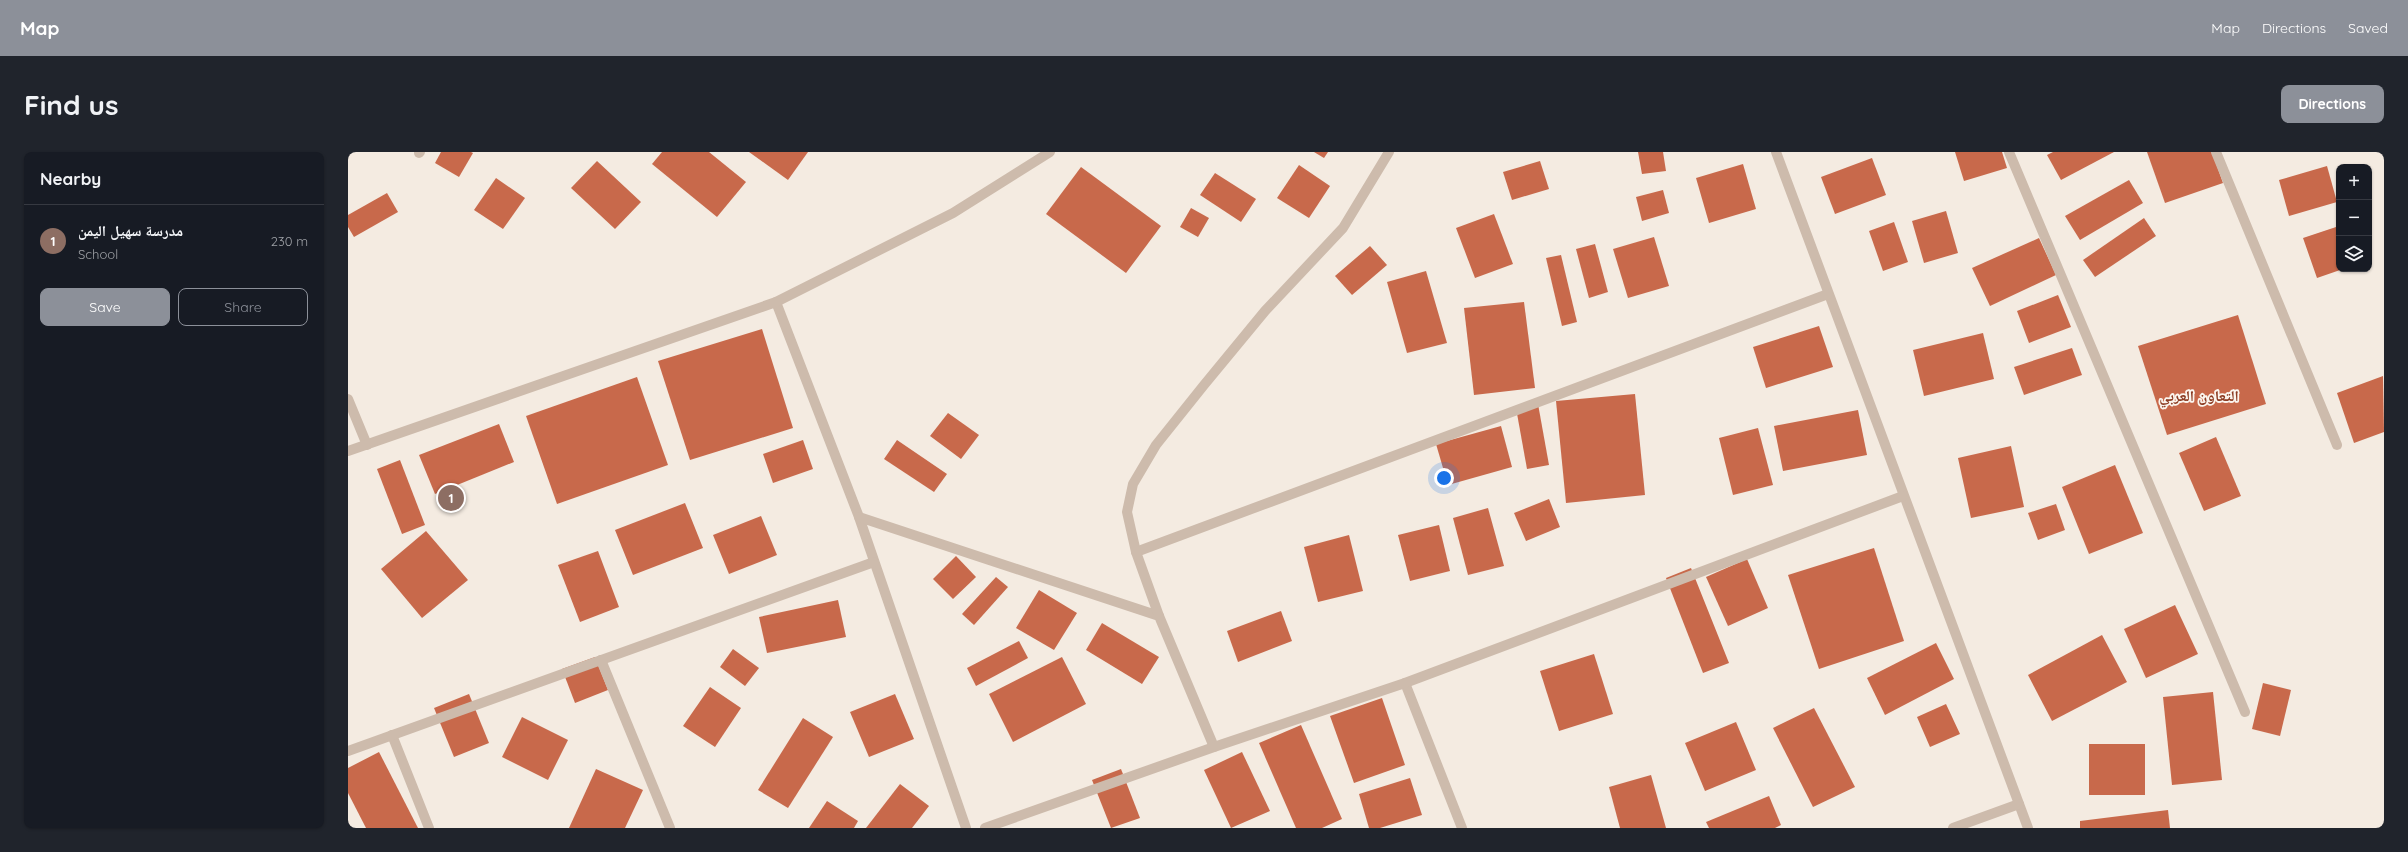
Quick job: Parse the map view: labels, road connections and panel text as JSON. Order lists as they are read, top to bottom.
{
  "districts": ["التعاون العربي"],
  "page": {
    "header": "Map",
    "nav": ["Map", "Directions", "Saved"],
    "buttons": [
      "Directions",
      ["Save", "Share"]
    ],
    "title": "Find us",
    "heading": "Nearby",
    "map_buttons": ["+", "−"],
    "list": [
      {
        "mark": "1",
        "name": "مدرسة سهيل اليمن",
        "note": "School",
        "value": "230 m"
      }
    ],
    "pins": "1"
  }
}
